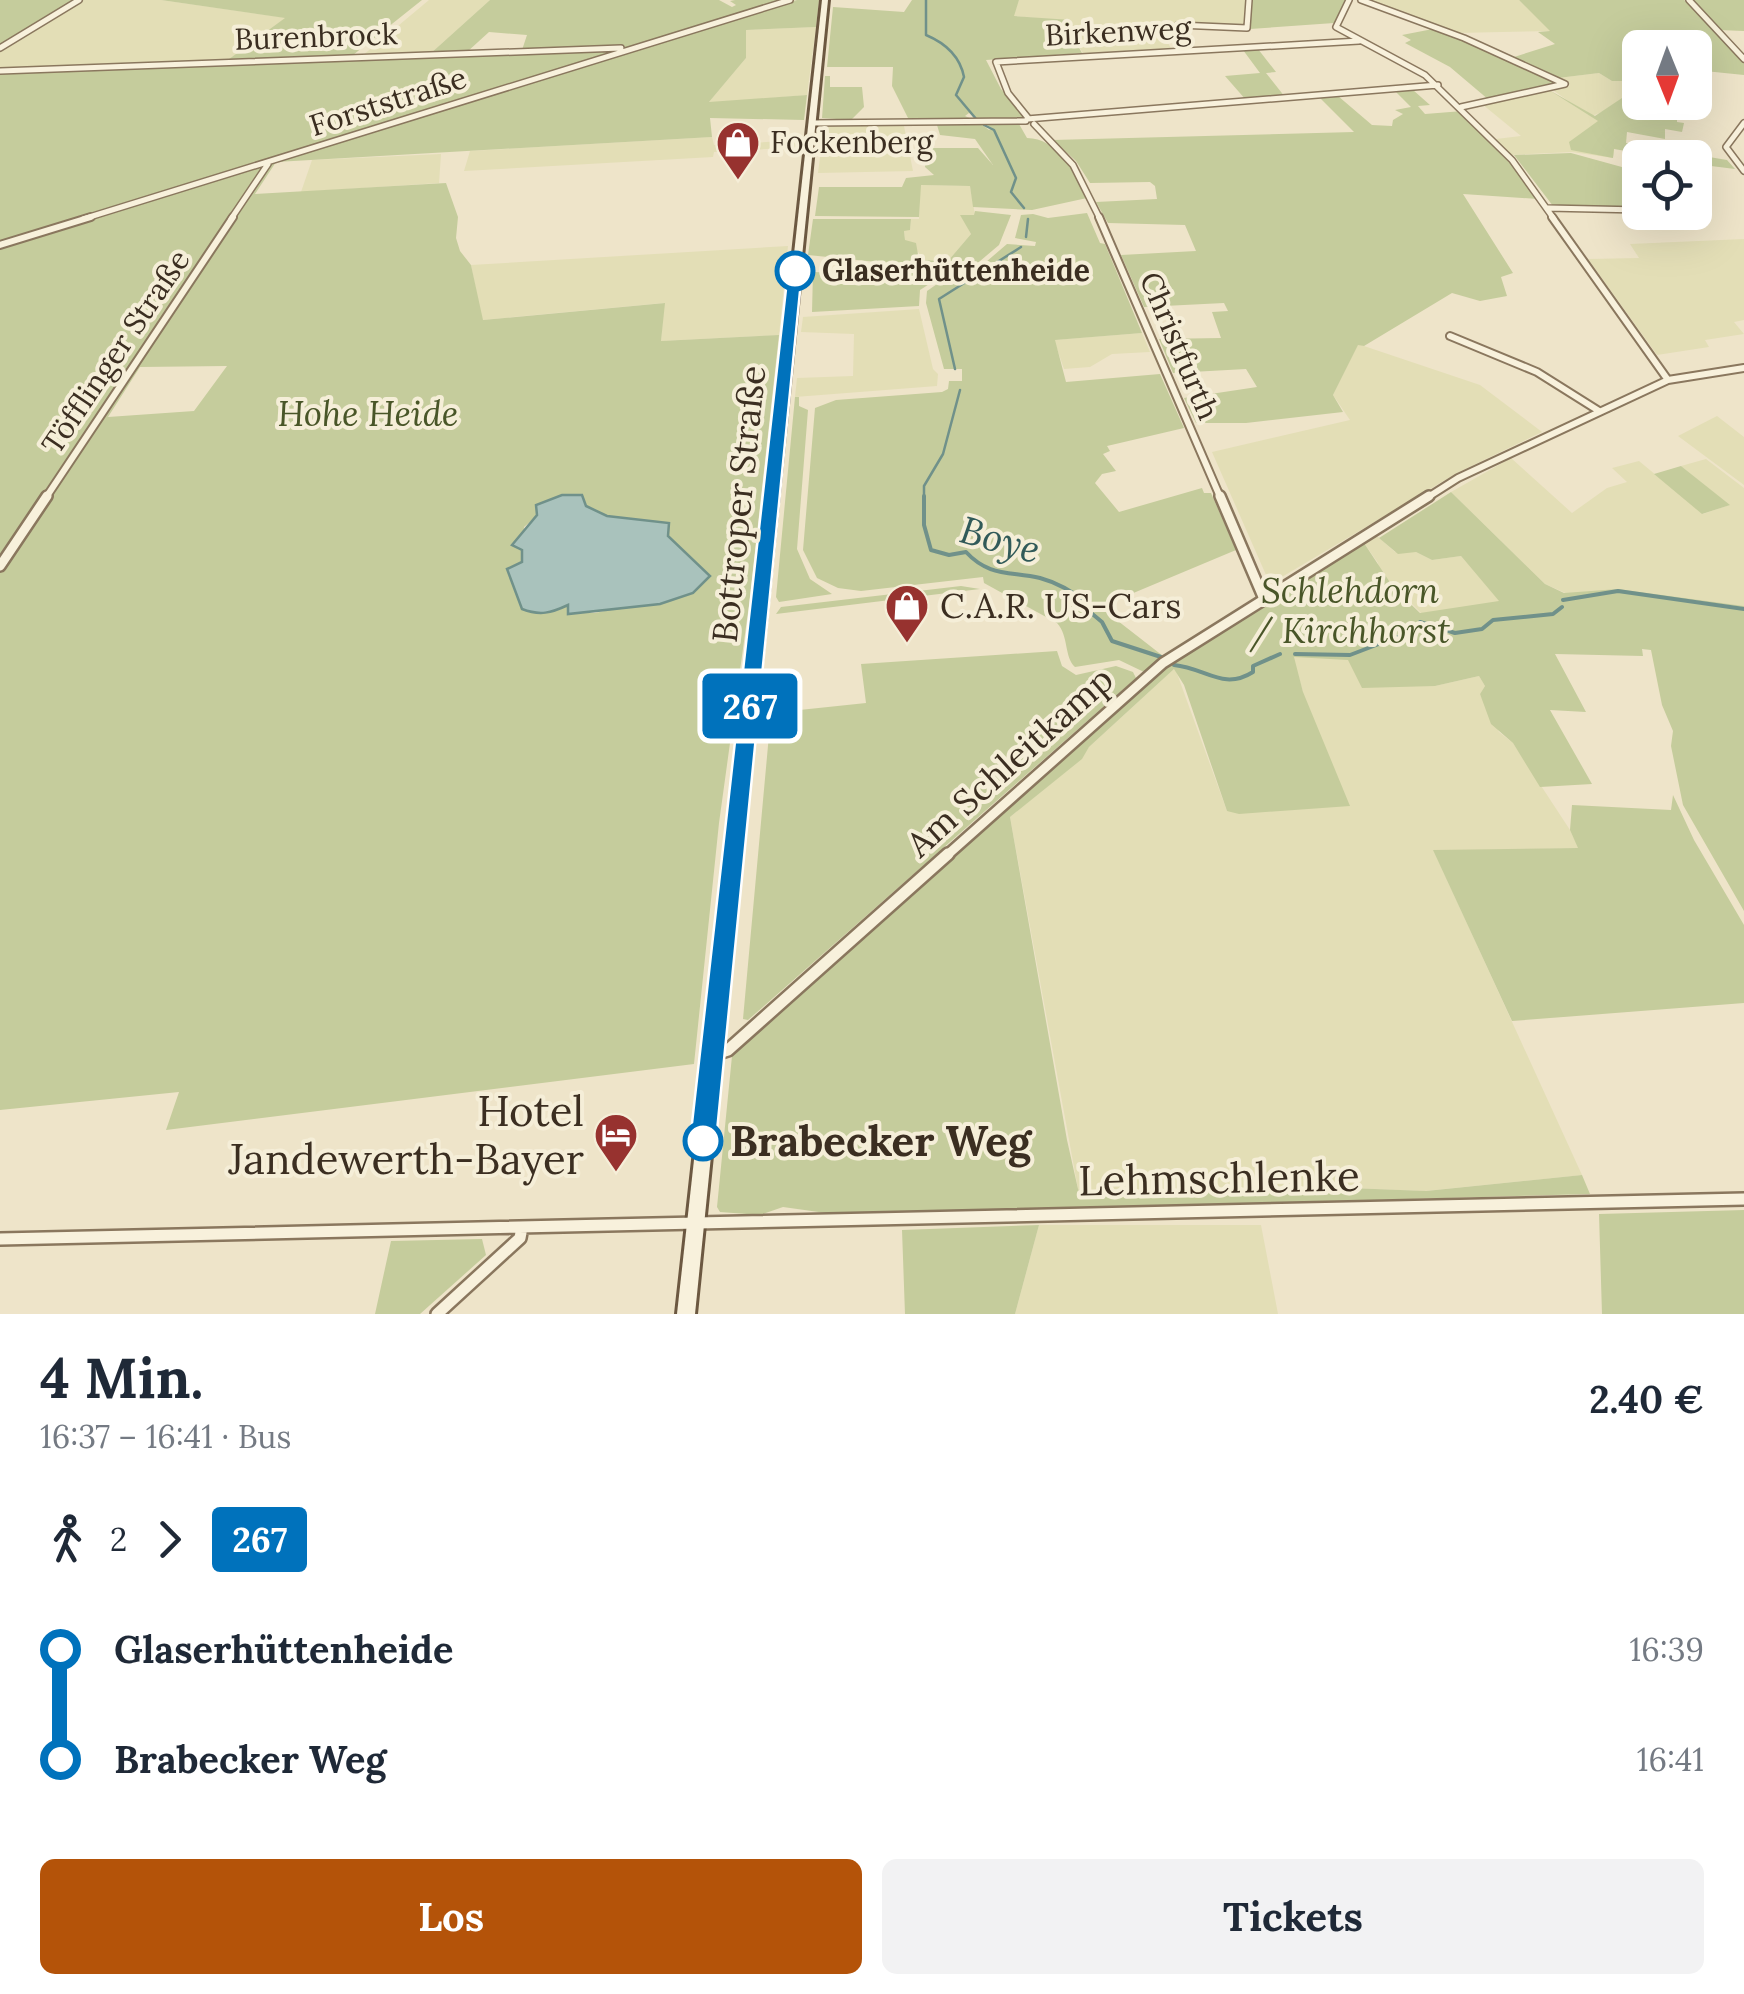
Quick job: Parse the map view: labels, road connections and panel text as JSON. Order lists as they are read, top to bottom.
{
  "streets": {
    "main road": ["Bottroper Straße"],
    "street": [
      "Birkenweg",
      "Burenbrock",
      "Forststraße",
      "Christfurth",
      "Töfflinger Straße",
      "Am Schleitkamp",
      "Lehmschlenke"
    ]
  },
  "crossings": [
    ["Birkenweg", "Christfurth"],
    ["Burenbrock", "Forststraße"],
    ["Forststraße", "Töfflinger Straße"],
    ["Christfurth", "Am Schleitkamp"],
    ["Bottroper Straße", "Am Schleitkamp"],
    ["Bottroper Straße", "Lehmschlenke"]
  ],
  "water": ["Boye"],
  "parks": ["Hohe Heide", "Schlehdorn / Kirchhorst"],
  "places": {
    "shop": ["Fockenberg", "C.A.R. US-Cars"],
    "other": ["Glaserhüttenheide", "Brabecker Weg"],
    "hotel": ["Hotel Jandewerth-Bayer"]
  },
  "lines": ["bus line 267"],
  "north": "bottom",
  "page": {
    "on_map": "267",
    "heading": ["4 Min.", "16:37 – 16:41 · Bus", "2.40 €"],
    "legs": ["2", "267"],
    "list": [
      {
        "name": "Glaserhüttenheide",
        "value": "16:39"
      },
      {
        "name": "Brabecker Weg",
        "value": "16:41"
      }
    ],
    "buttons": ["Los", "Tickets"]
  }
}
